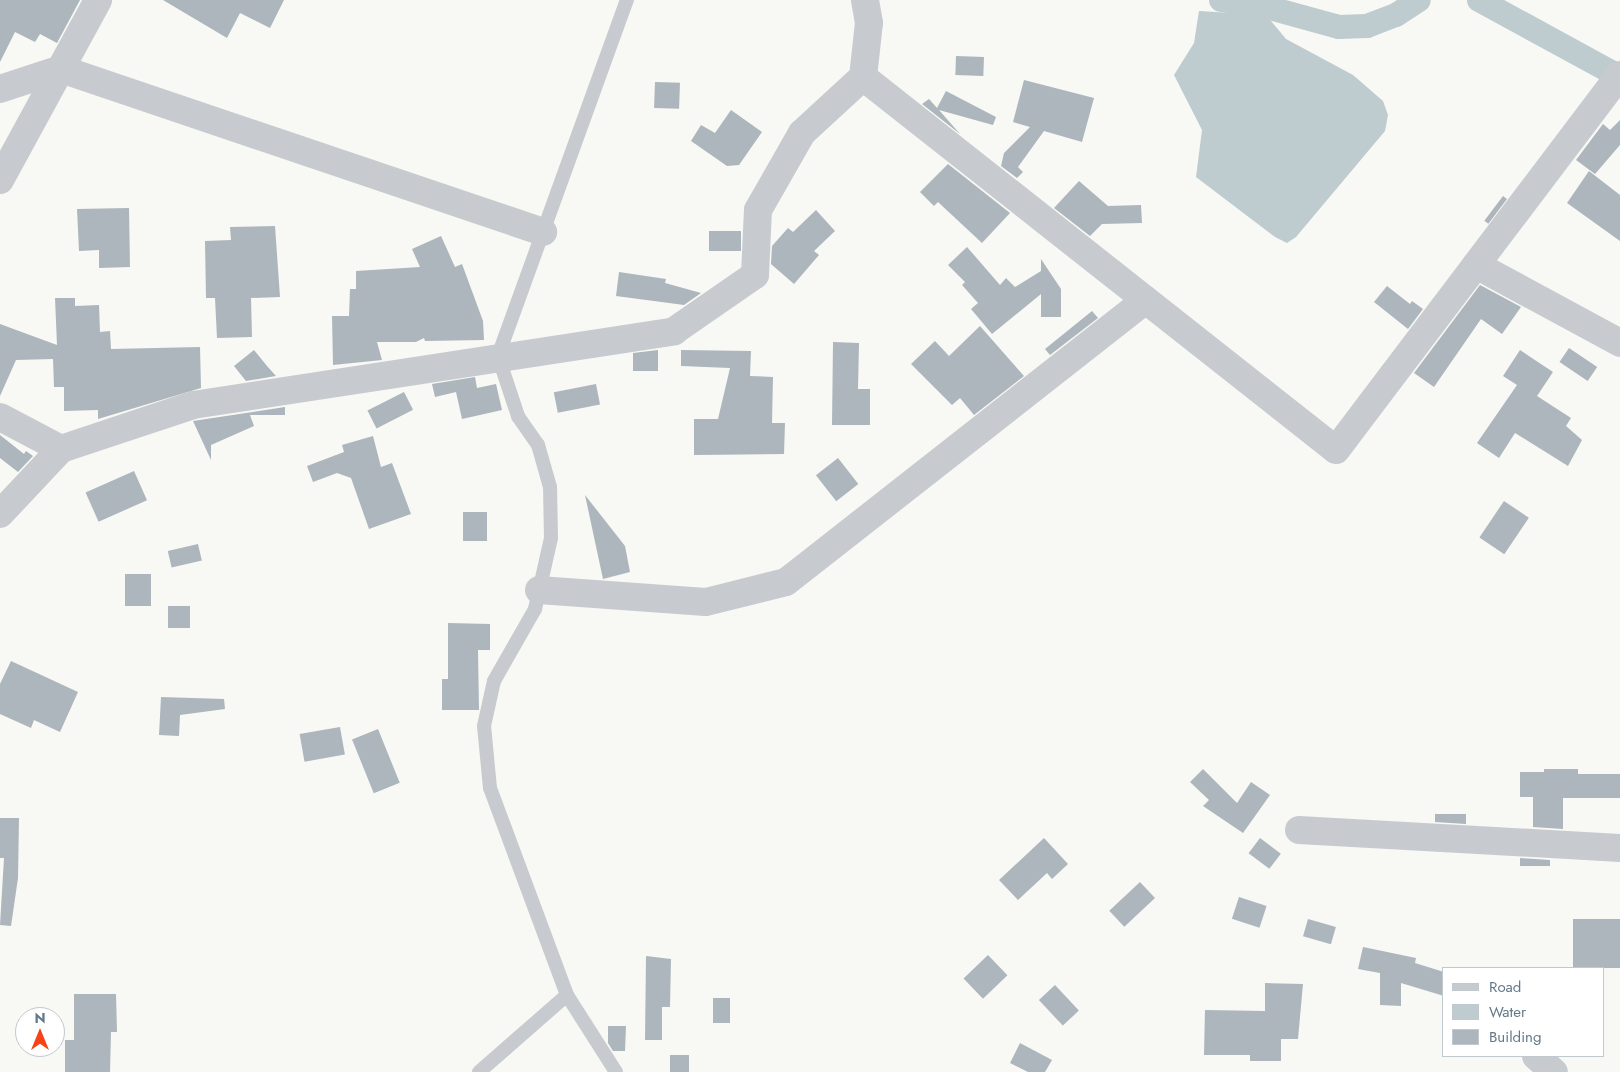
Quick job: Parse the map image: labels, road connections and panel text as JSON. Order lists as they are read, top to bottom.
{
  "legend": ["Road", "Water", "Building"],
  "north": "top"
}
